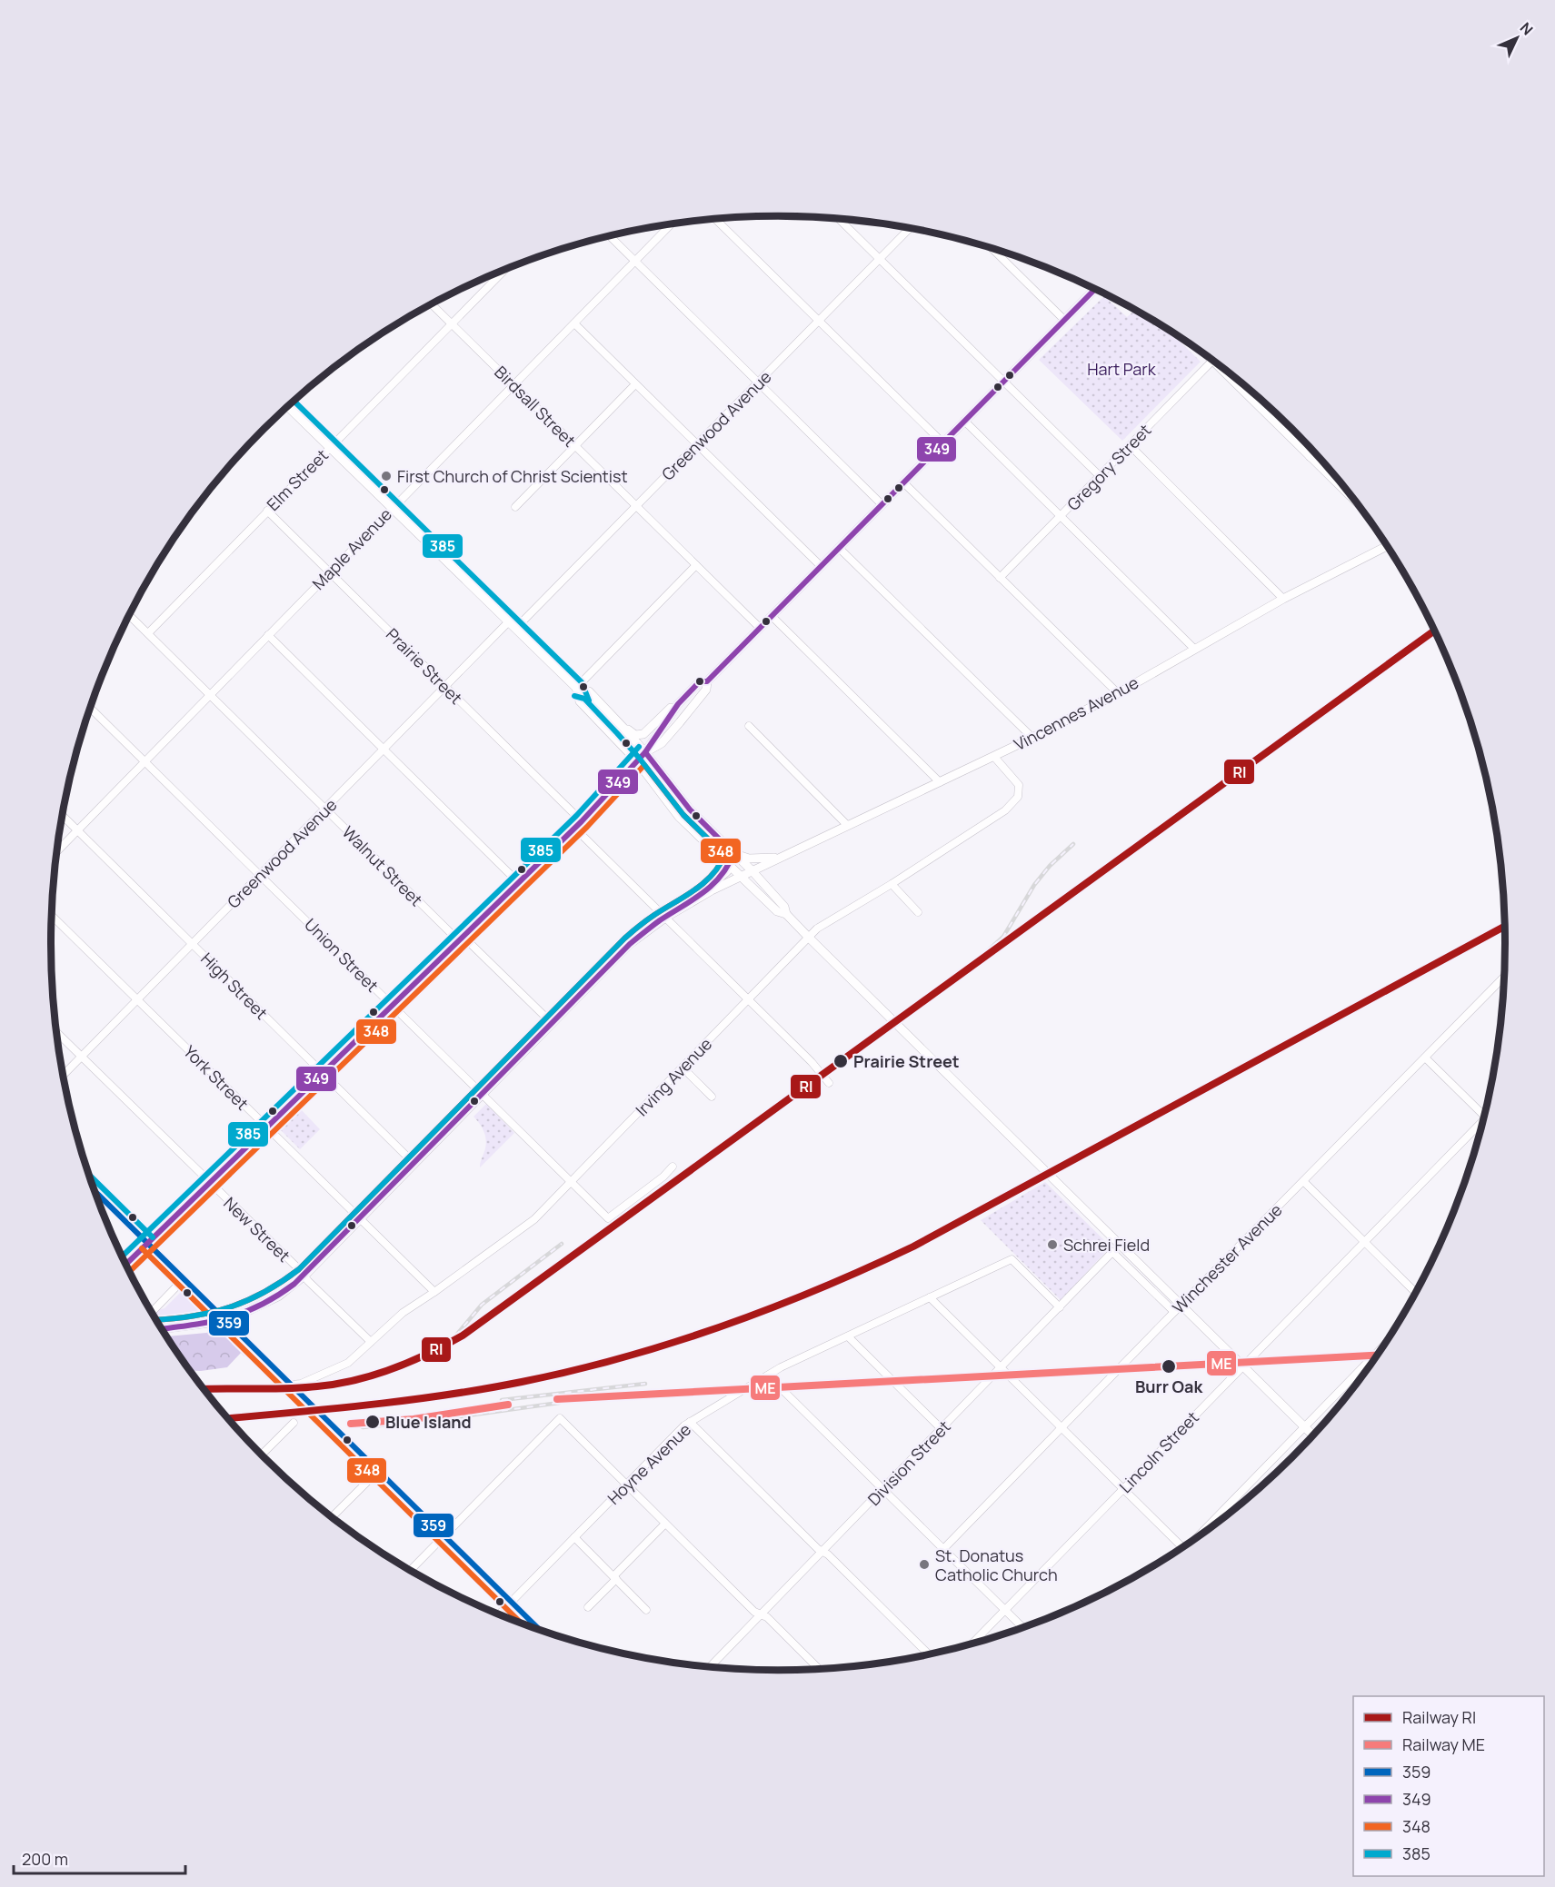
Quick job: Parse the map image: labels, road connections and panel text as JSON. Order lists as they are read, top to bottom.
{
  "streets": {
    "main road": ["Vincennes Avenue"],
    "street": [
      "Birdsall Street",
      "Greenwood Avenue",
      "Gregory Street",
      "Elm Street",
      "Maple Avenue",
      "Prairie Street",
      "Walnut Street",
      "Union Street",
      "High Street",
      "Irving Avenue",
      "York Street",
      "New Street",
      "Winchester Avenue",
      "Lincoln Street",
      "Division Street",
      "Hoyne Avenue"
    ]
  },
  "crossings": [
    ["Birdsall Street", "Greenwood Avenue"],
    ["Birdsall Street", "Elm Street"],
    ["Birdsall Street", "Maple Avenue"],
    ["Greenwood Avenue", "Prairie Street"],
    ["Greenwood Avenue", "Walnut Street"],
    ["Greenwood Avenue", "Union Street"],
    ["Greenwood Avenue", "High Street"],
    ["Greenwood Avenue", "York Street"],
    ["Greenwood Avenue", "New Street"],
    ["Elm Street", "Prairie Street"],
    ["Elm Street", "Walnut Street"],
    ["Maple Avenue", "Prairie Street"],
    ["Maple Avenue", "Walnut Street"],
    ["Maple Avenue", "Union Street"],
    ["Maple Avenue", "High Street"],
    ["Vincennes Avenue", "Irving Avenue"],
    ["Union Street", "Irving Avenue"],
    ["Irving Avenue", "York Street"],
    ["Irving Avenue", "New Street"],
    ["Winchester Avenue", "Division Street"],
    ["Division Street", "Hoyne Avenue"]
  ],
  "parks": ["Hart Park"],
  "places": [
    "First Church of Christ Scientist",
    "Prairie Street",
    "Schrei Field",
    "Burr Oak",
    "Blue Island",
    "St. Donatus Catholic Church"
  ],
  "lines": [
    "transit line 349",
    "transit line 385",
    "rail line RI",
    "transit line 348",
    "transit line 359",
    "rail line ME"
  ],
  "legend": [
    "Railway RI",
    "Railway ME",
    "359",
    "349",
    "348",
    "385"
  ],
  "scale_bar": "200 m",
  "north": "top right"
}
